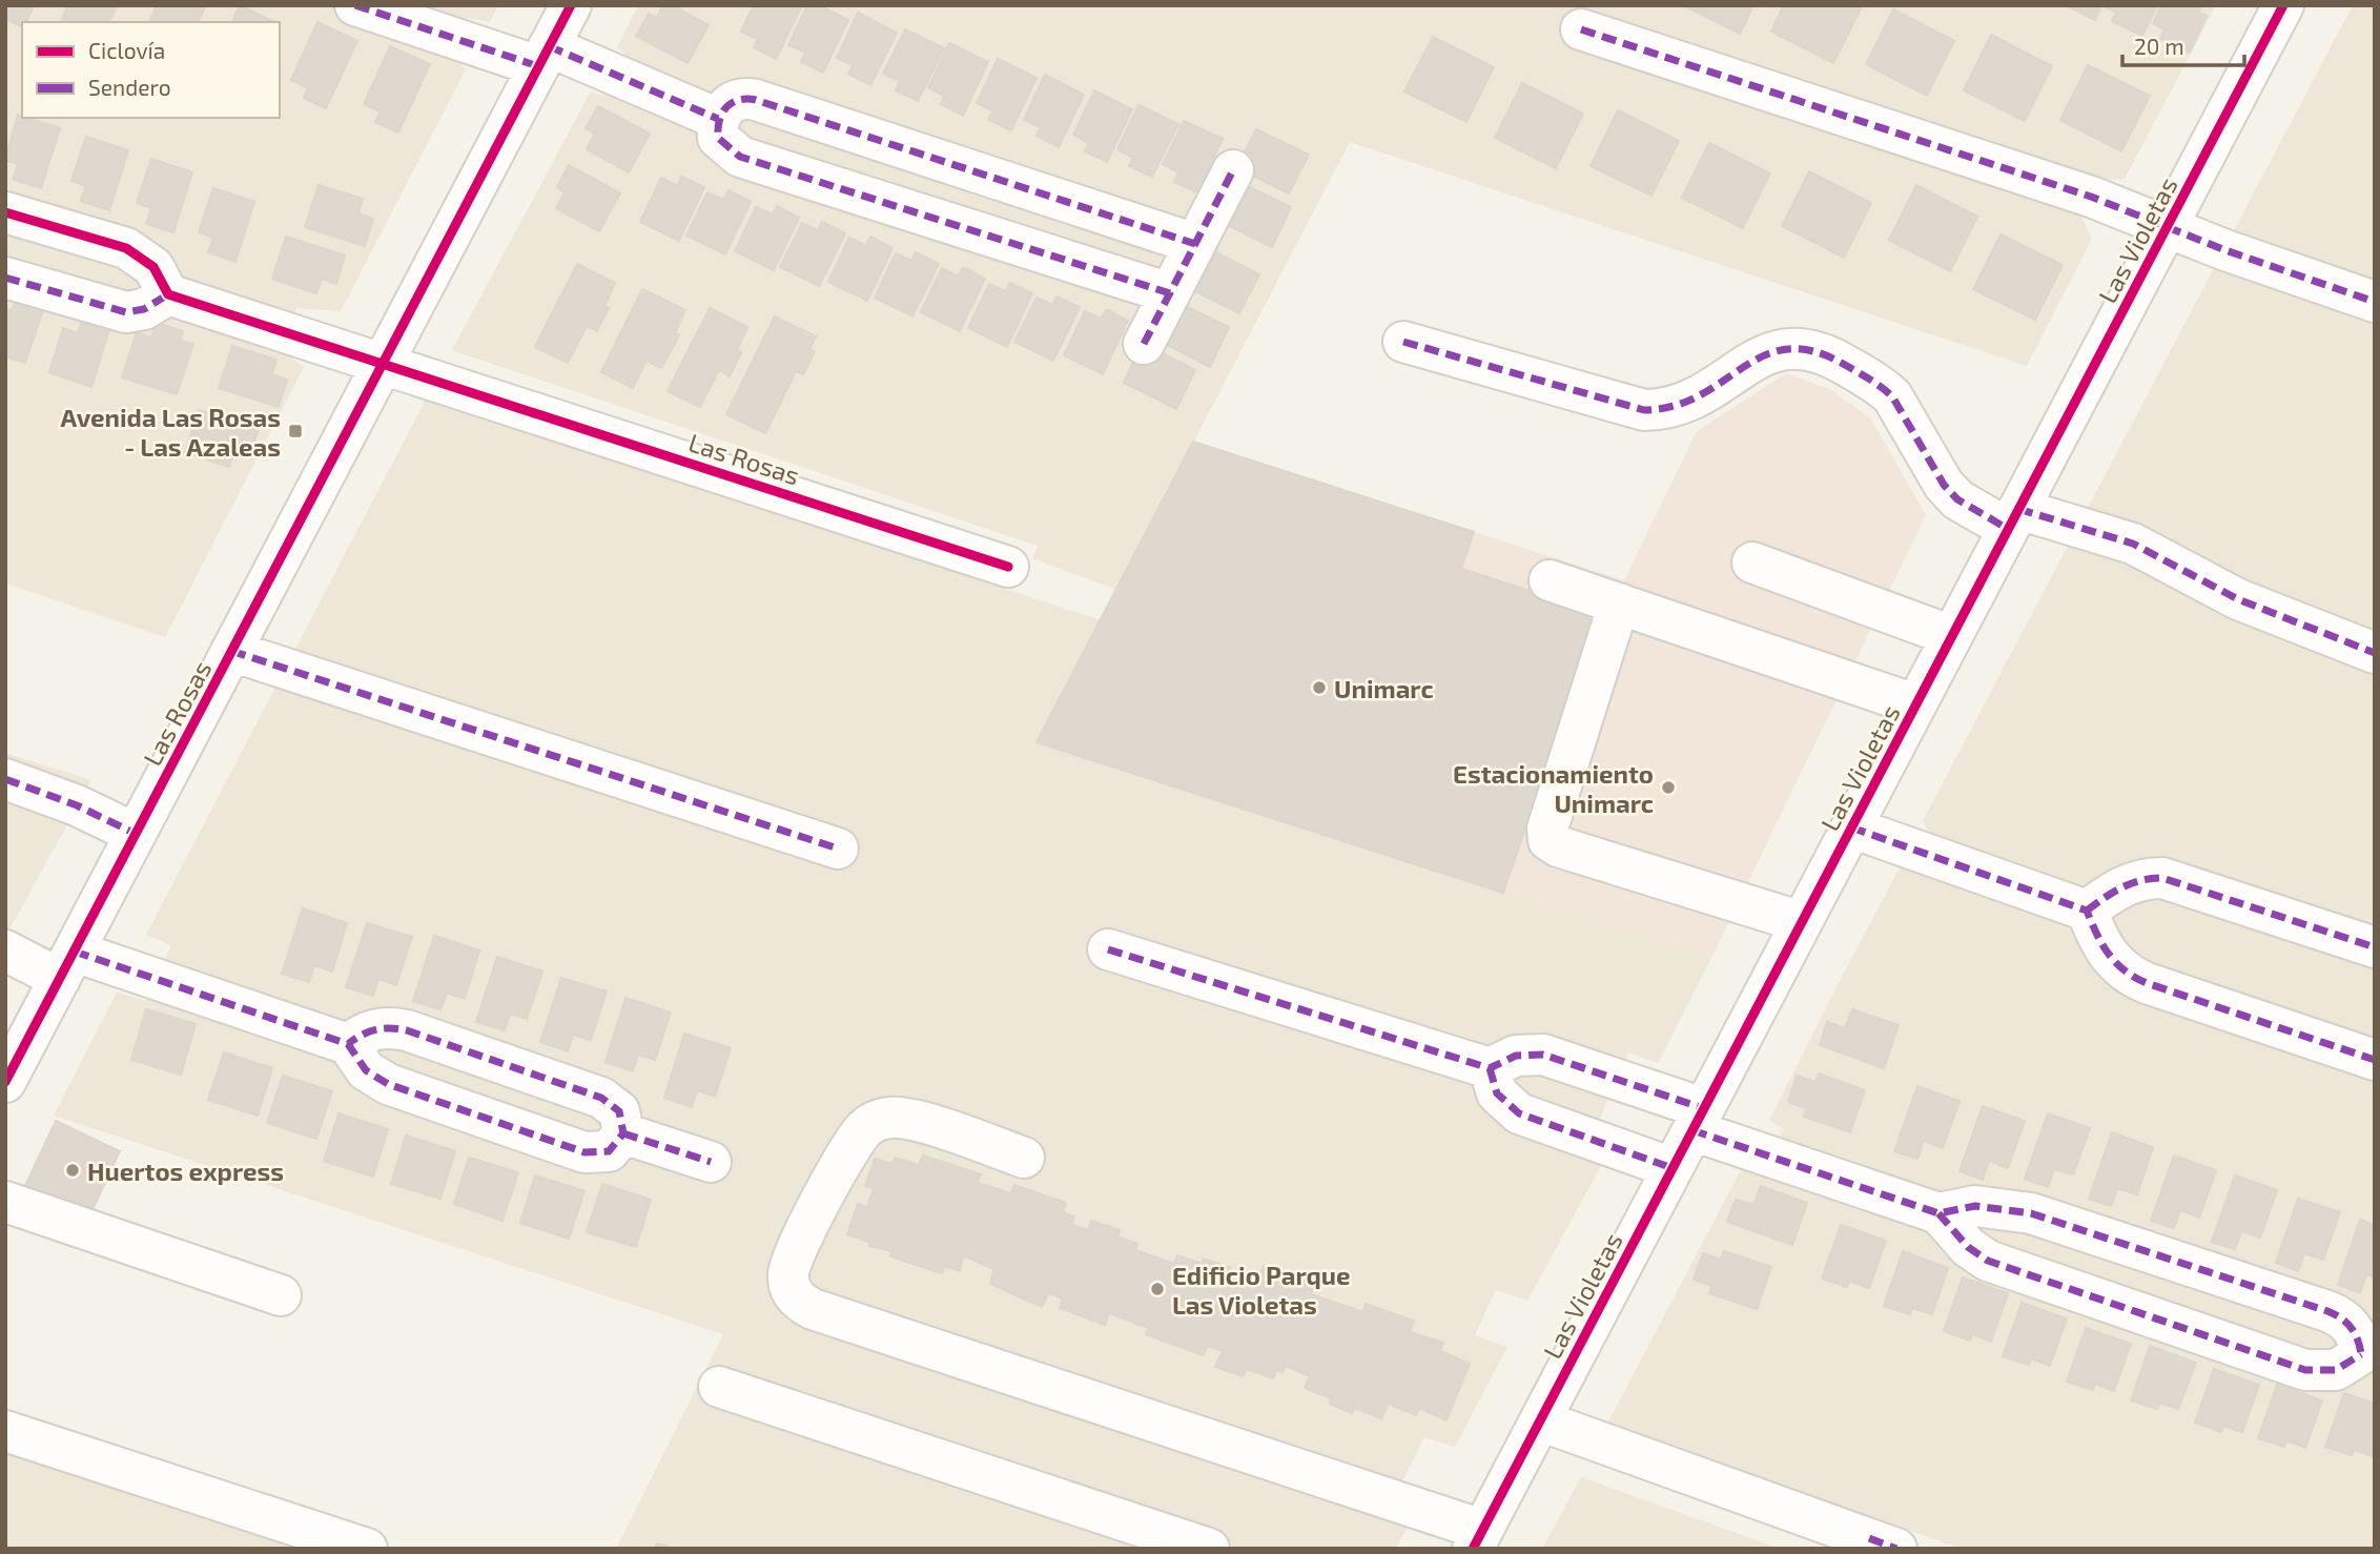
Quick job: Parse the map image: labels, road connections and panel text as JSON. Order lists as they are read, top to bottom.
{
  "streets": {
    "street": ["Las Violetas", "Las Rosas"]
  },
  "places": {
    "transit": ["Avenida Las Rosas - Las Azaleas"],
    "other": [
      "Unimarc",
      "Estacionamiento Unimarc",
      "Huertos express",
      "Edificio Parque Las Violetas"
    ]
  },
  "legend": ["Ciclovía", "Sendero"],
  "scale_bar": "20 m"
}
